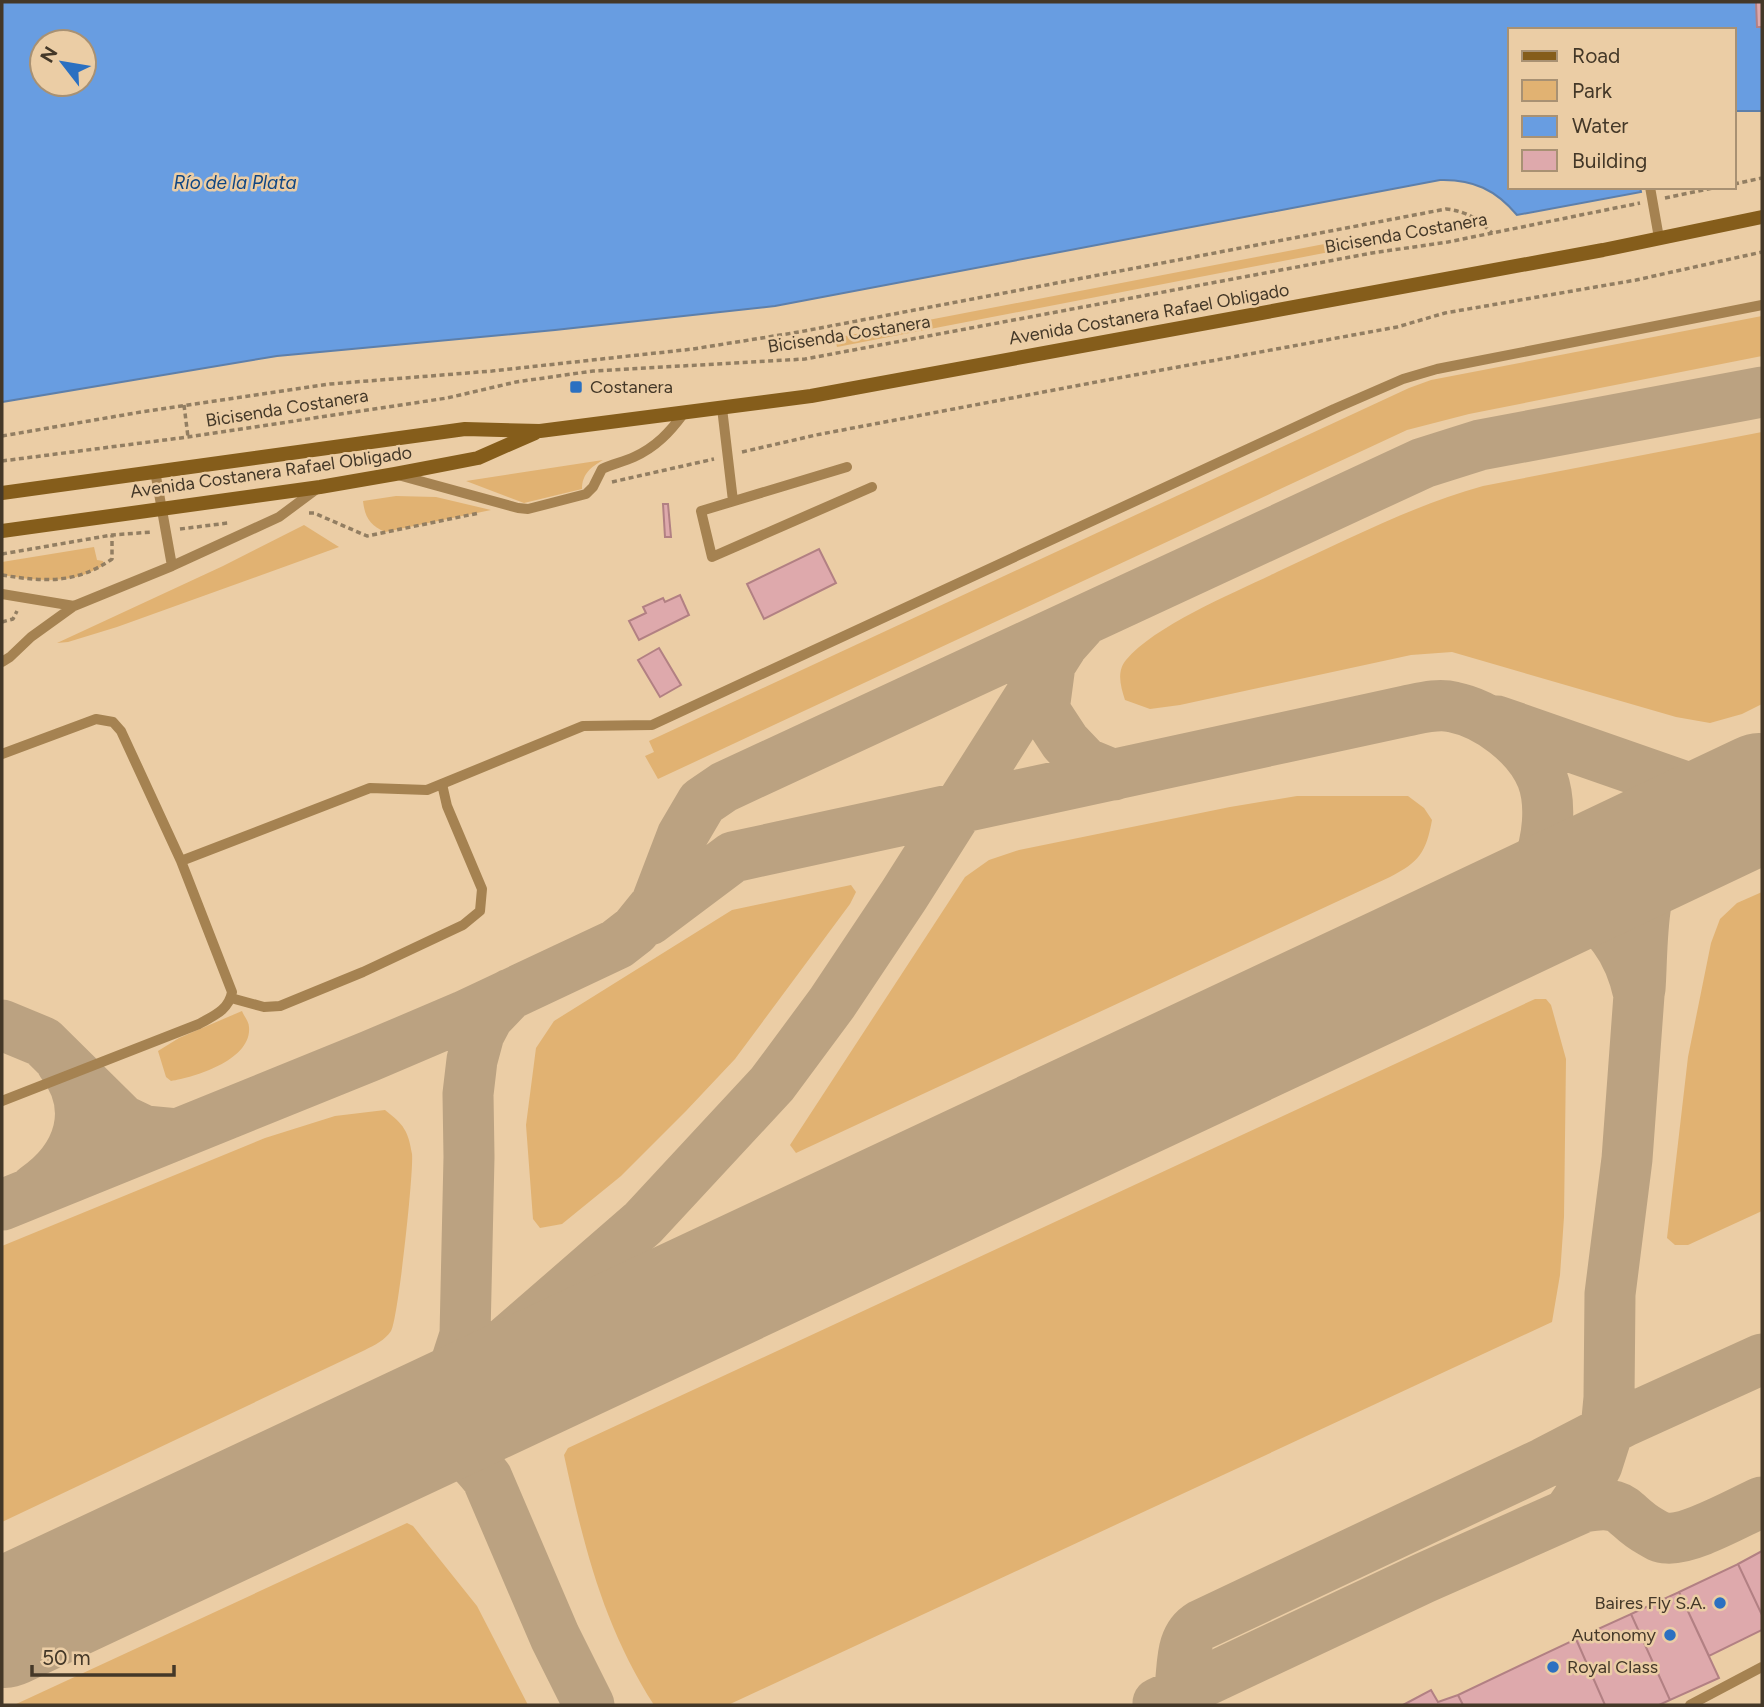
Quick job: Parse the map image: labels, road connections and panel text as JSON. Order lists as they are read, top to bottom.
{
  "streets": {
    "main road": ["Avenida Costanera Rafael Obligado"],
    "path": ["Bicisenda Costanera"]
  },
  "water": ["Río de la Plata"],
  "places": {
    "transit": ["Costanera"],
    "other": ["Baires Fly S.A.", "Autonomy", "Royal Class"]
  },
  "legend": [
    "Road",
    "Park",
    "Water",
    "Building"
  ],
  "scale_bar": "50 m",
  "north": "top left"
}
